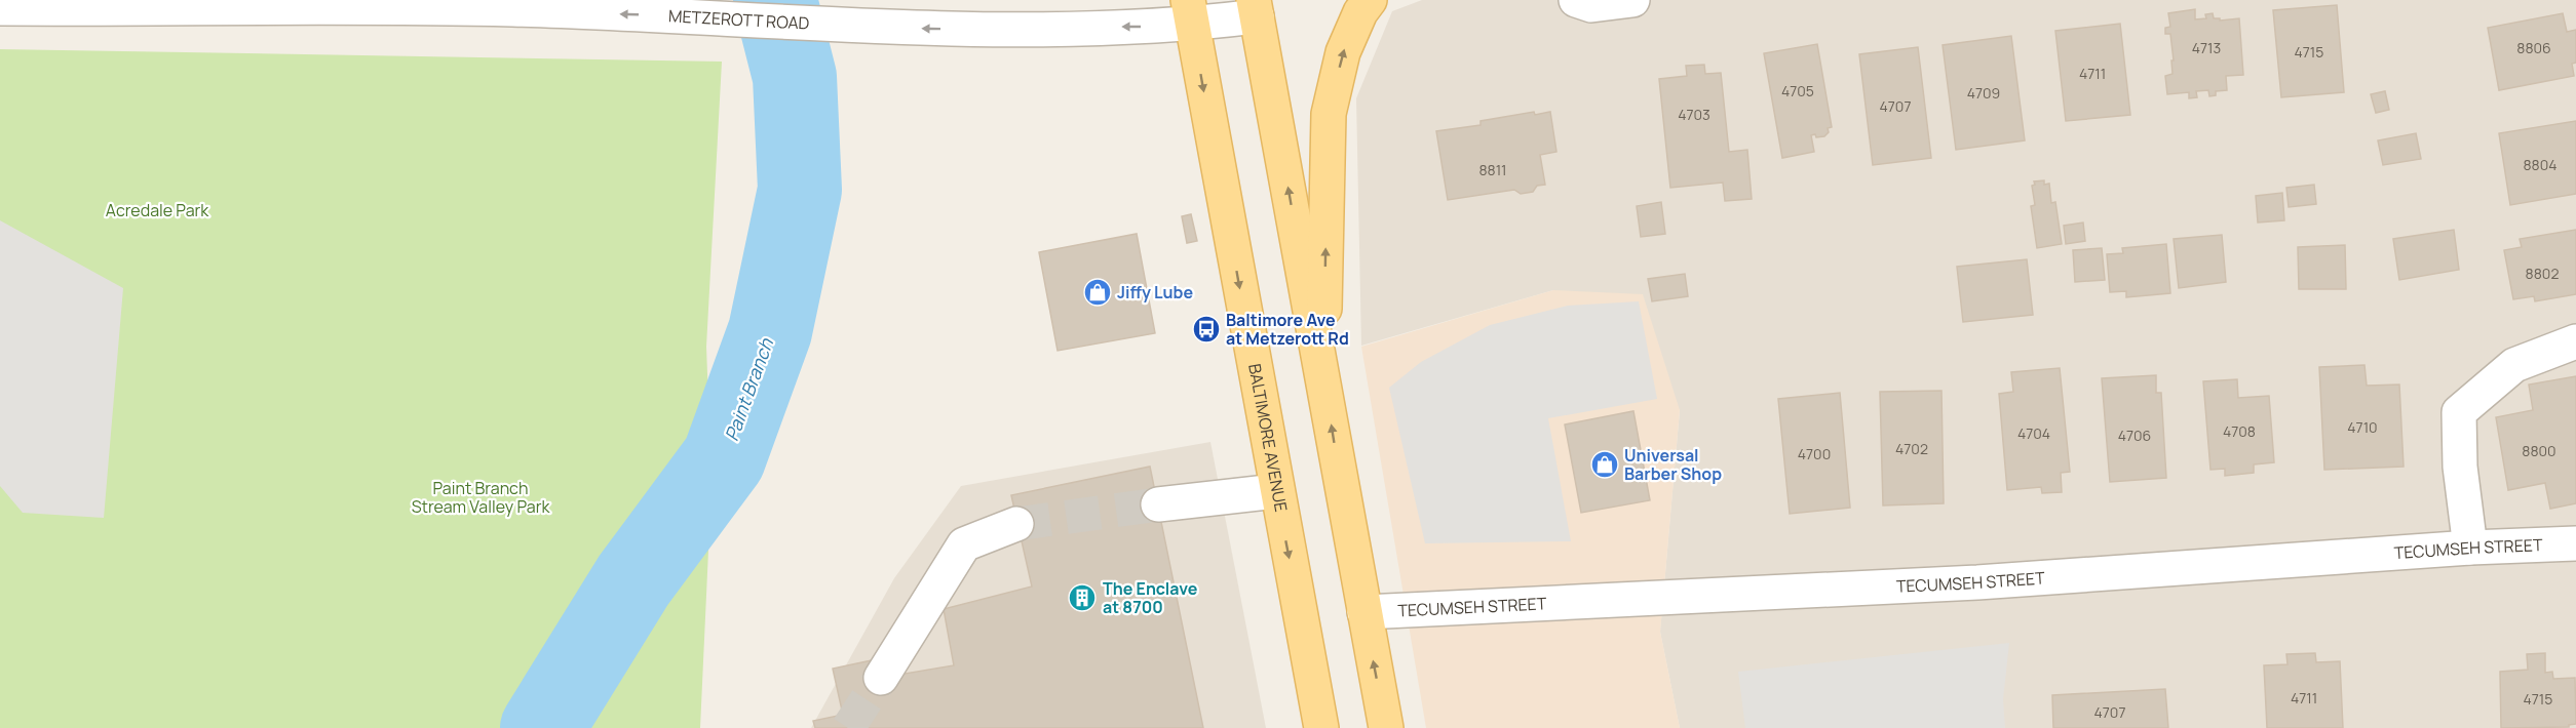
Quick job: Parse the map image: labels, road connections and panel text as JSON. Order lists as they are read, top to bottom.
{
  "streets": {
    "main road": ["BALTIMORE AVENUE"],
    "street": ["METZEROTT ROAD", "TECUMSEH STREET"]
  },
  "crossings": [
    ["METZEROTT ROAD", "BALTIMORE AVENUE"]
  ],
  "one_way": ["METZEROTT ROAD"],
  "water": ["Paint Branch"],
  "parks": ["Acredale Park", "Paint Branch Stream Valley Park"],
  "places": {
    "shop": ["Jiffy Lube", "Universal Barber Shop"],
    "bus stop": ["Baltimore Ave at Metzerott Rd"],
    "building": ["The Enclave at 8700"]
  },
  "house_numbers": [
    "4713",
    "8806",
    "4715",
    "4711",
    "4705",
    "4709",
    "4707",
    "4703",
    "8804",
    "8811",
    "8802",
    "4710",
    "4708",
    "4704",
    "4706",
    "4702",
    "8800",
    "4700",
    "4711",
    "4715",
    "4707"
  ]
}
